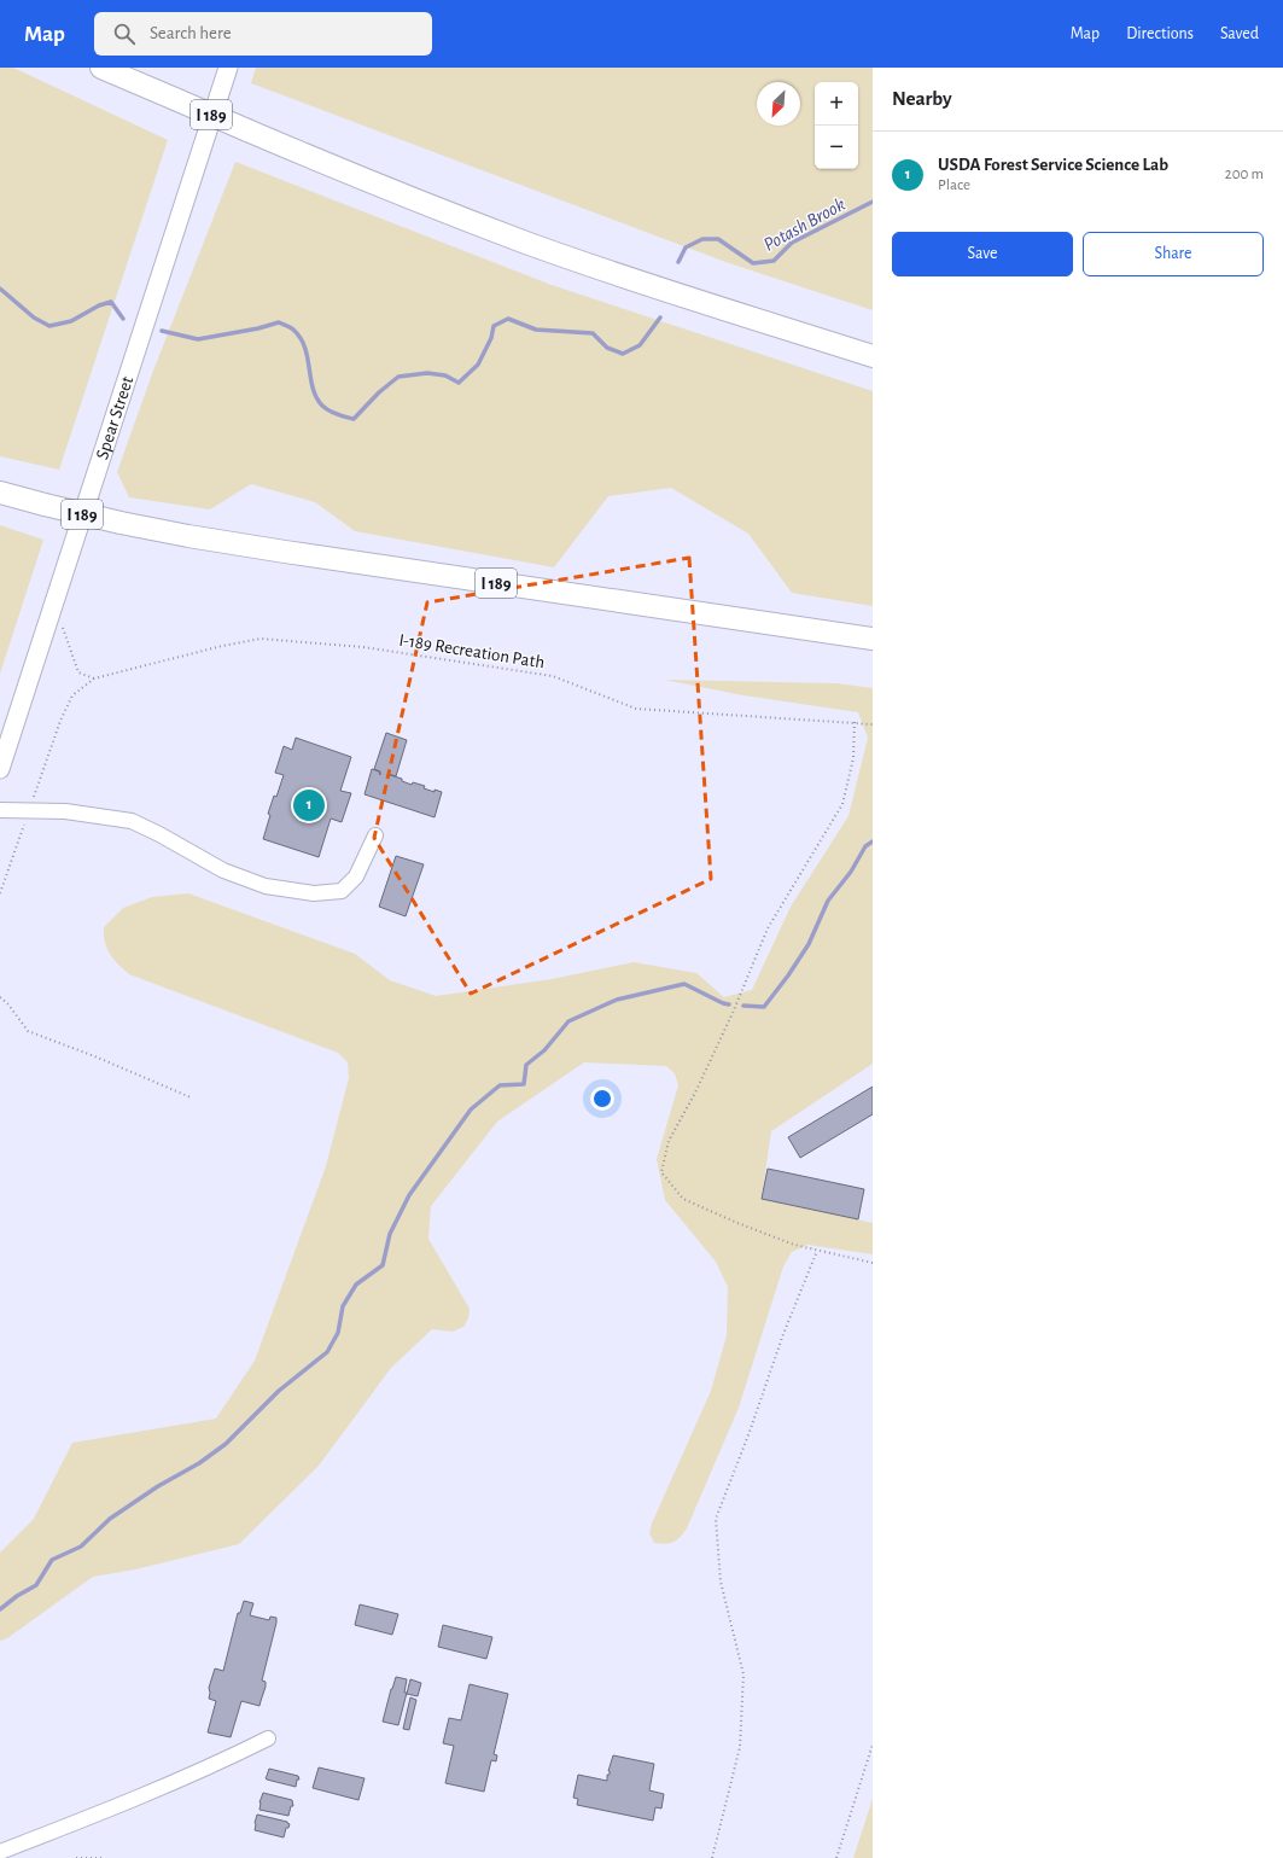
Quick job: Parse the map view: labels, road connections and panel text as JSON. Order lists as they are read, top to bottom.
{
  "streets": {
    "highway": ["I 189"],
    "main road": ["Spear Street"],
    "path": ["I-189 Recreation Path"]
  },
  "water": ["Potash Brook"],
  "north": "bottom left",
  "page": {
    "header": "Map",
    "search": "Search here",
    "nav": ["Map", "Directions", "Saved"],
    "heading": "Nearby",
    "map_buttons": ["+", "−"],
    "list": [
      {
        "mark": "1",
        "name": "USDA Forest Service Science Lab",
        "note": "Place",
        "value": "200 m"
      }
    ],
    "buttons": ["Save", "Share"],
    "pins": "1"
  }
}
